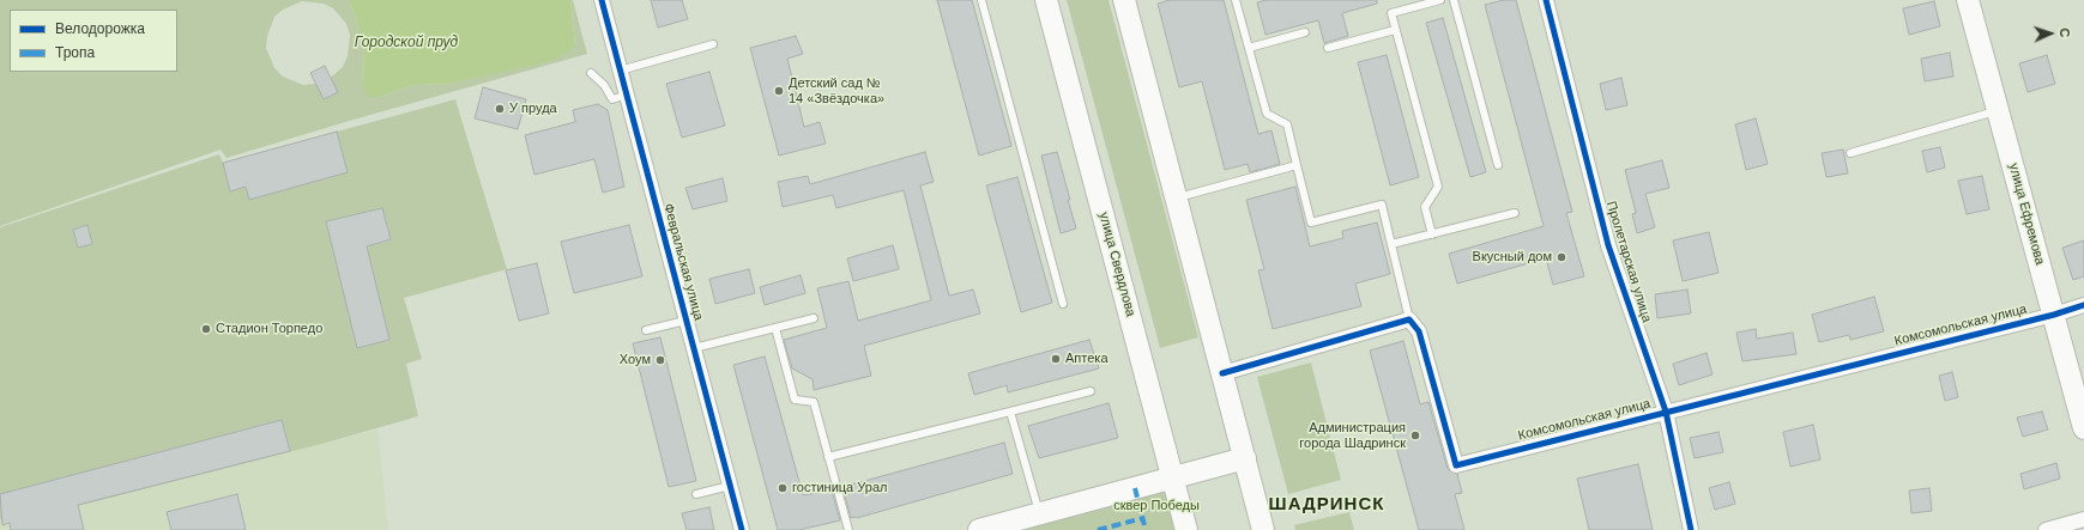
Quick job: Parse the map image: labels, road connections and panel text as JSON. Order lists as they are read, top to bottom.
{
  "streets": {
    "main road": ["улица Ефремова", "улица Свердлова"],
    "street": ["Февральская улица", "Пролетарская улица", "Комсомольская улица"]
  },
  "crossings": [
    ["улица Ефремова", "Комсомольская улица"],
    ["Пролетарская улица", "Комсомольская улица"]
  ],
  "districts": ["ШАДРИНСК"],
  "water": ["Городской пруд"],
  "parks": ["сквер Победы"],
  "places": [
    "Детский сад № 14 «Звёздочка»",
    "У пруда",
    "Вкусный дом",
    "Стадион Торпедо",
    "Аптека",
    "Хоум",
    "Администрация города Шадринск",
    "гостиница Урал"
  ],
  "legend": ["Велодорожка", "Тропа"],
  "north": "right"
}
